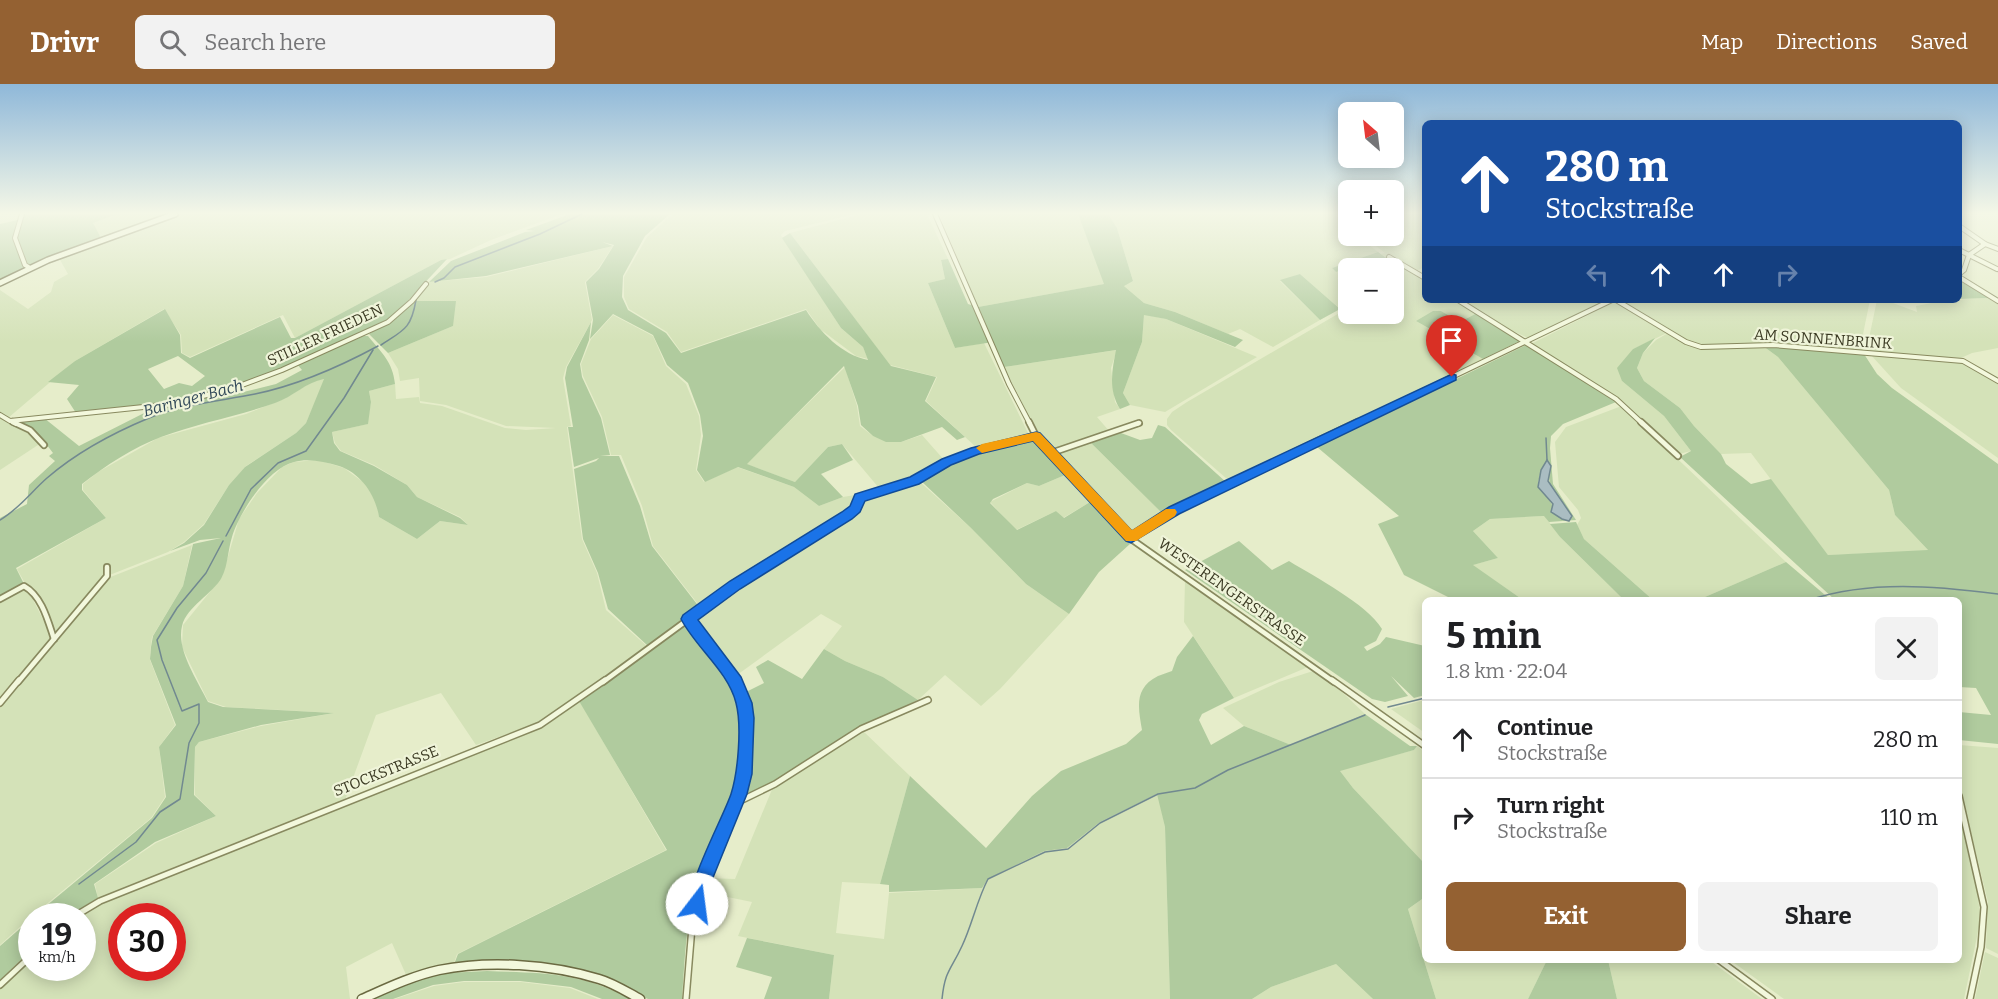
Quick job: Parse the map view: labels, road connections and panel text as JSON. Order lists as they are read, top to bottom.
{
  "streets": {
    "street": [
      "STILLER FRIEDEN",
      "AM SONNENBRINK",
      "WESTERENGERSTRASSE",
      "STOCKSTRASSE"
    ]
  },
  "crossings": [
    ["WESTERENGERSTRASSE", "STOCKSTRASSE"]
  ],
  "water": ["Baringer Bach"],
  "north": "top left",
  "page": {
    "header": "Drivr",
    "search": "Search here",
    "nav": ["Map", "Directions", "Saved"],
    "map_buttons": ["+", "−"],
    "turn": ["280 m", "Stockstraße"],
    "heading": ["5 min", "1.8 km · 22:04"],
    "list": [
      {
        "name": "Continue",
        "note": "Stockstraße",
        "value": "280 m"
      },
      {
        "name": "Turn right",
        "note": "Stockstraße",
        "value": "110 m"
      }
    ],
    "buttons": ["Exit", "Share"],
    "speed": "19 km/h",
    "limit": "30"
  }
}
